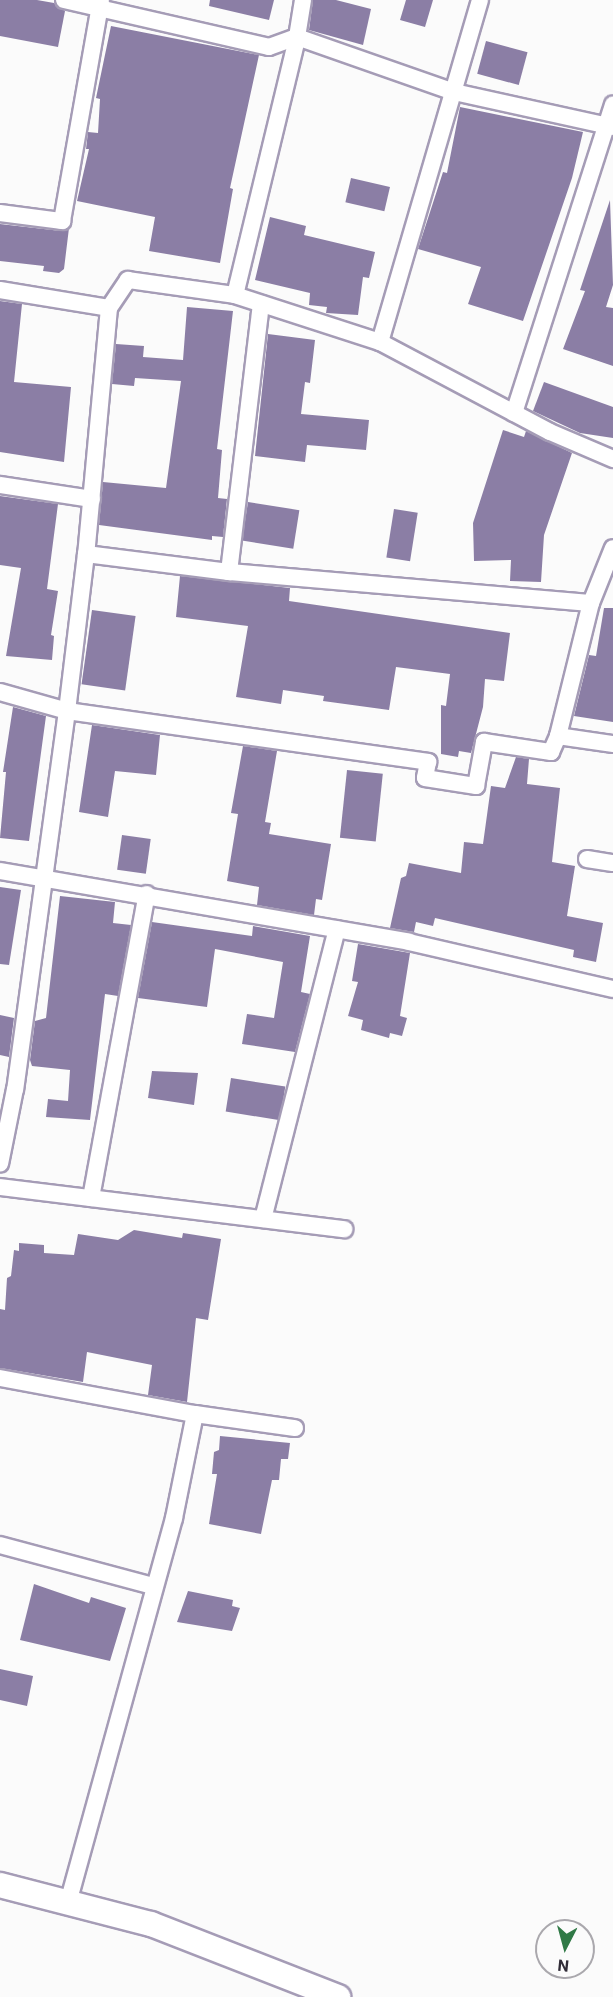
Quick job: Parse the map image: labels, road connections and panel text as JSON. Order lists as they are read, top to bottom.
{
  "north": "bottom"
}
